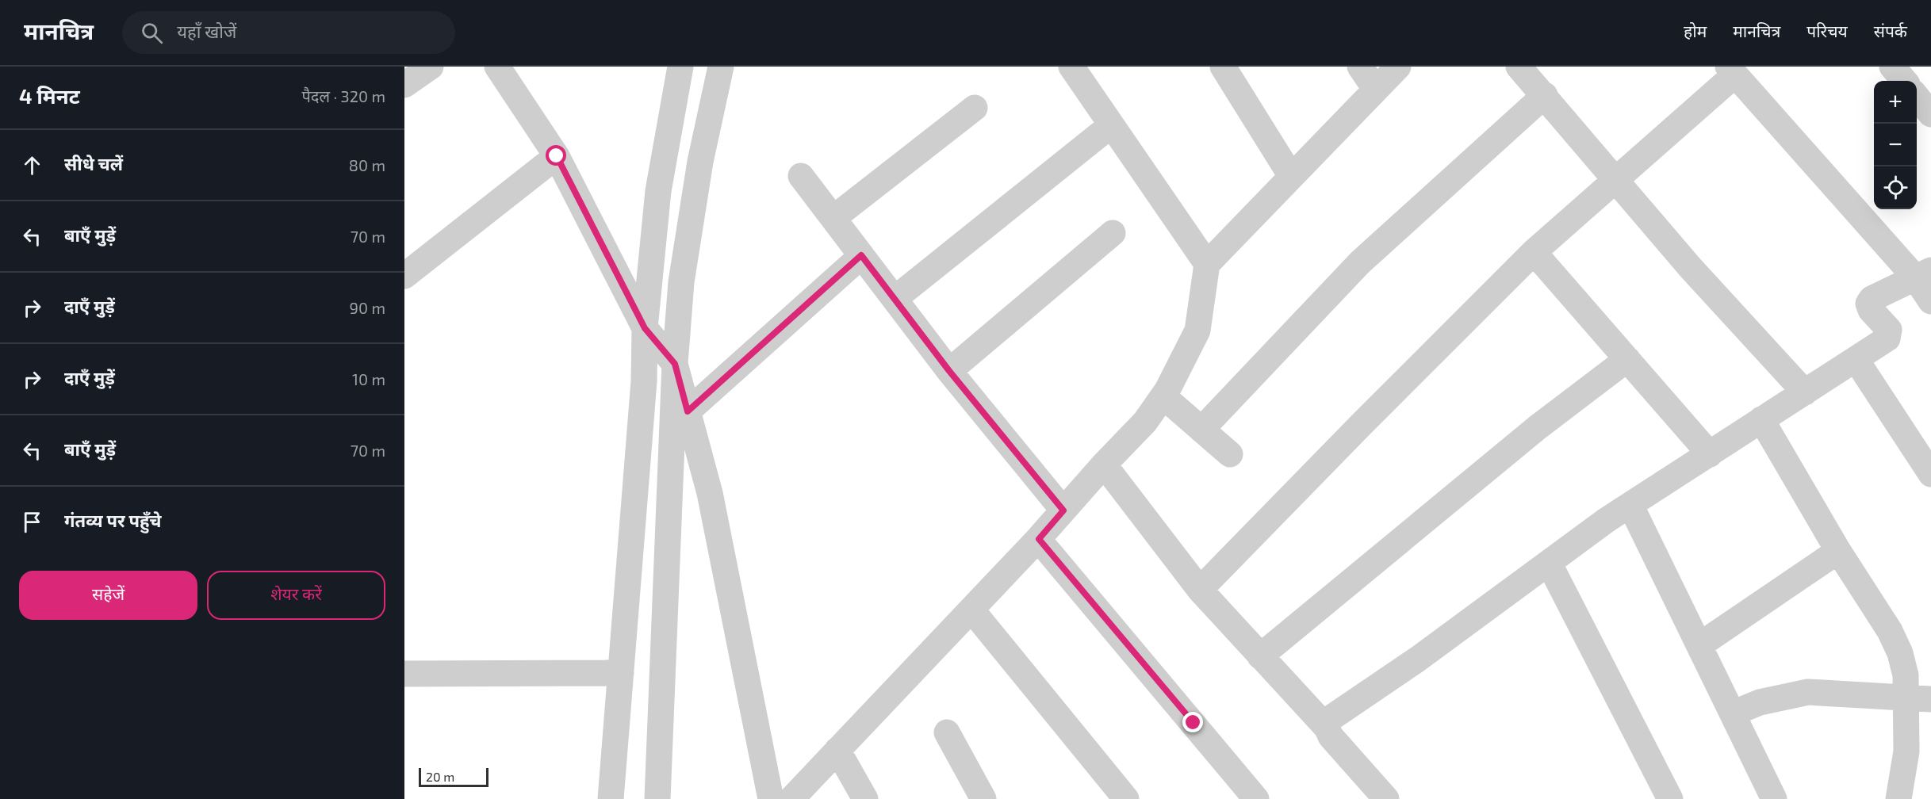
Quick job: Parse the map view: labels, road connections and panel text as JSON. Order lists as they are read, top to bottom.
{
  "scale_bar": "20 m",
  "page": {
    "header": "मानचित्र",
    "search": "यहाँ खोजें",
    "nav": [
      "होम",
      "मानचित्र",
      "परिचय",
      "संपर्क"
    ],
    "heading": ["4 मिनट", "पैदल · 320 m"],
    "map_buttons": ["+", "−"],
    "list": [
      ["सीधे चलें", "80 m"],
      ["बाएँ मुड़ें", "70 m"],
      ["दाएँ मुड़ें", "90 m"],
      ["दाएँ मुड़ें", "10 m"],
      ["बाएँ मुड़ें", "70 m"],
      "गंतव्य पर पहुँचे"
    ],
    "buttons": ["सहेजें", "शेयर करें"],
    "scale": "20 m"
  }
}
